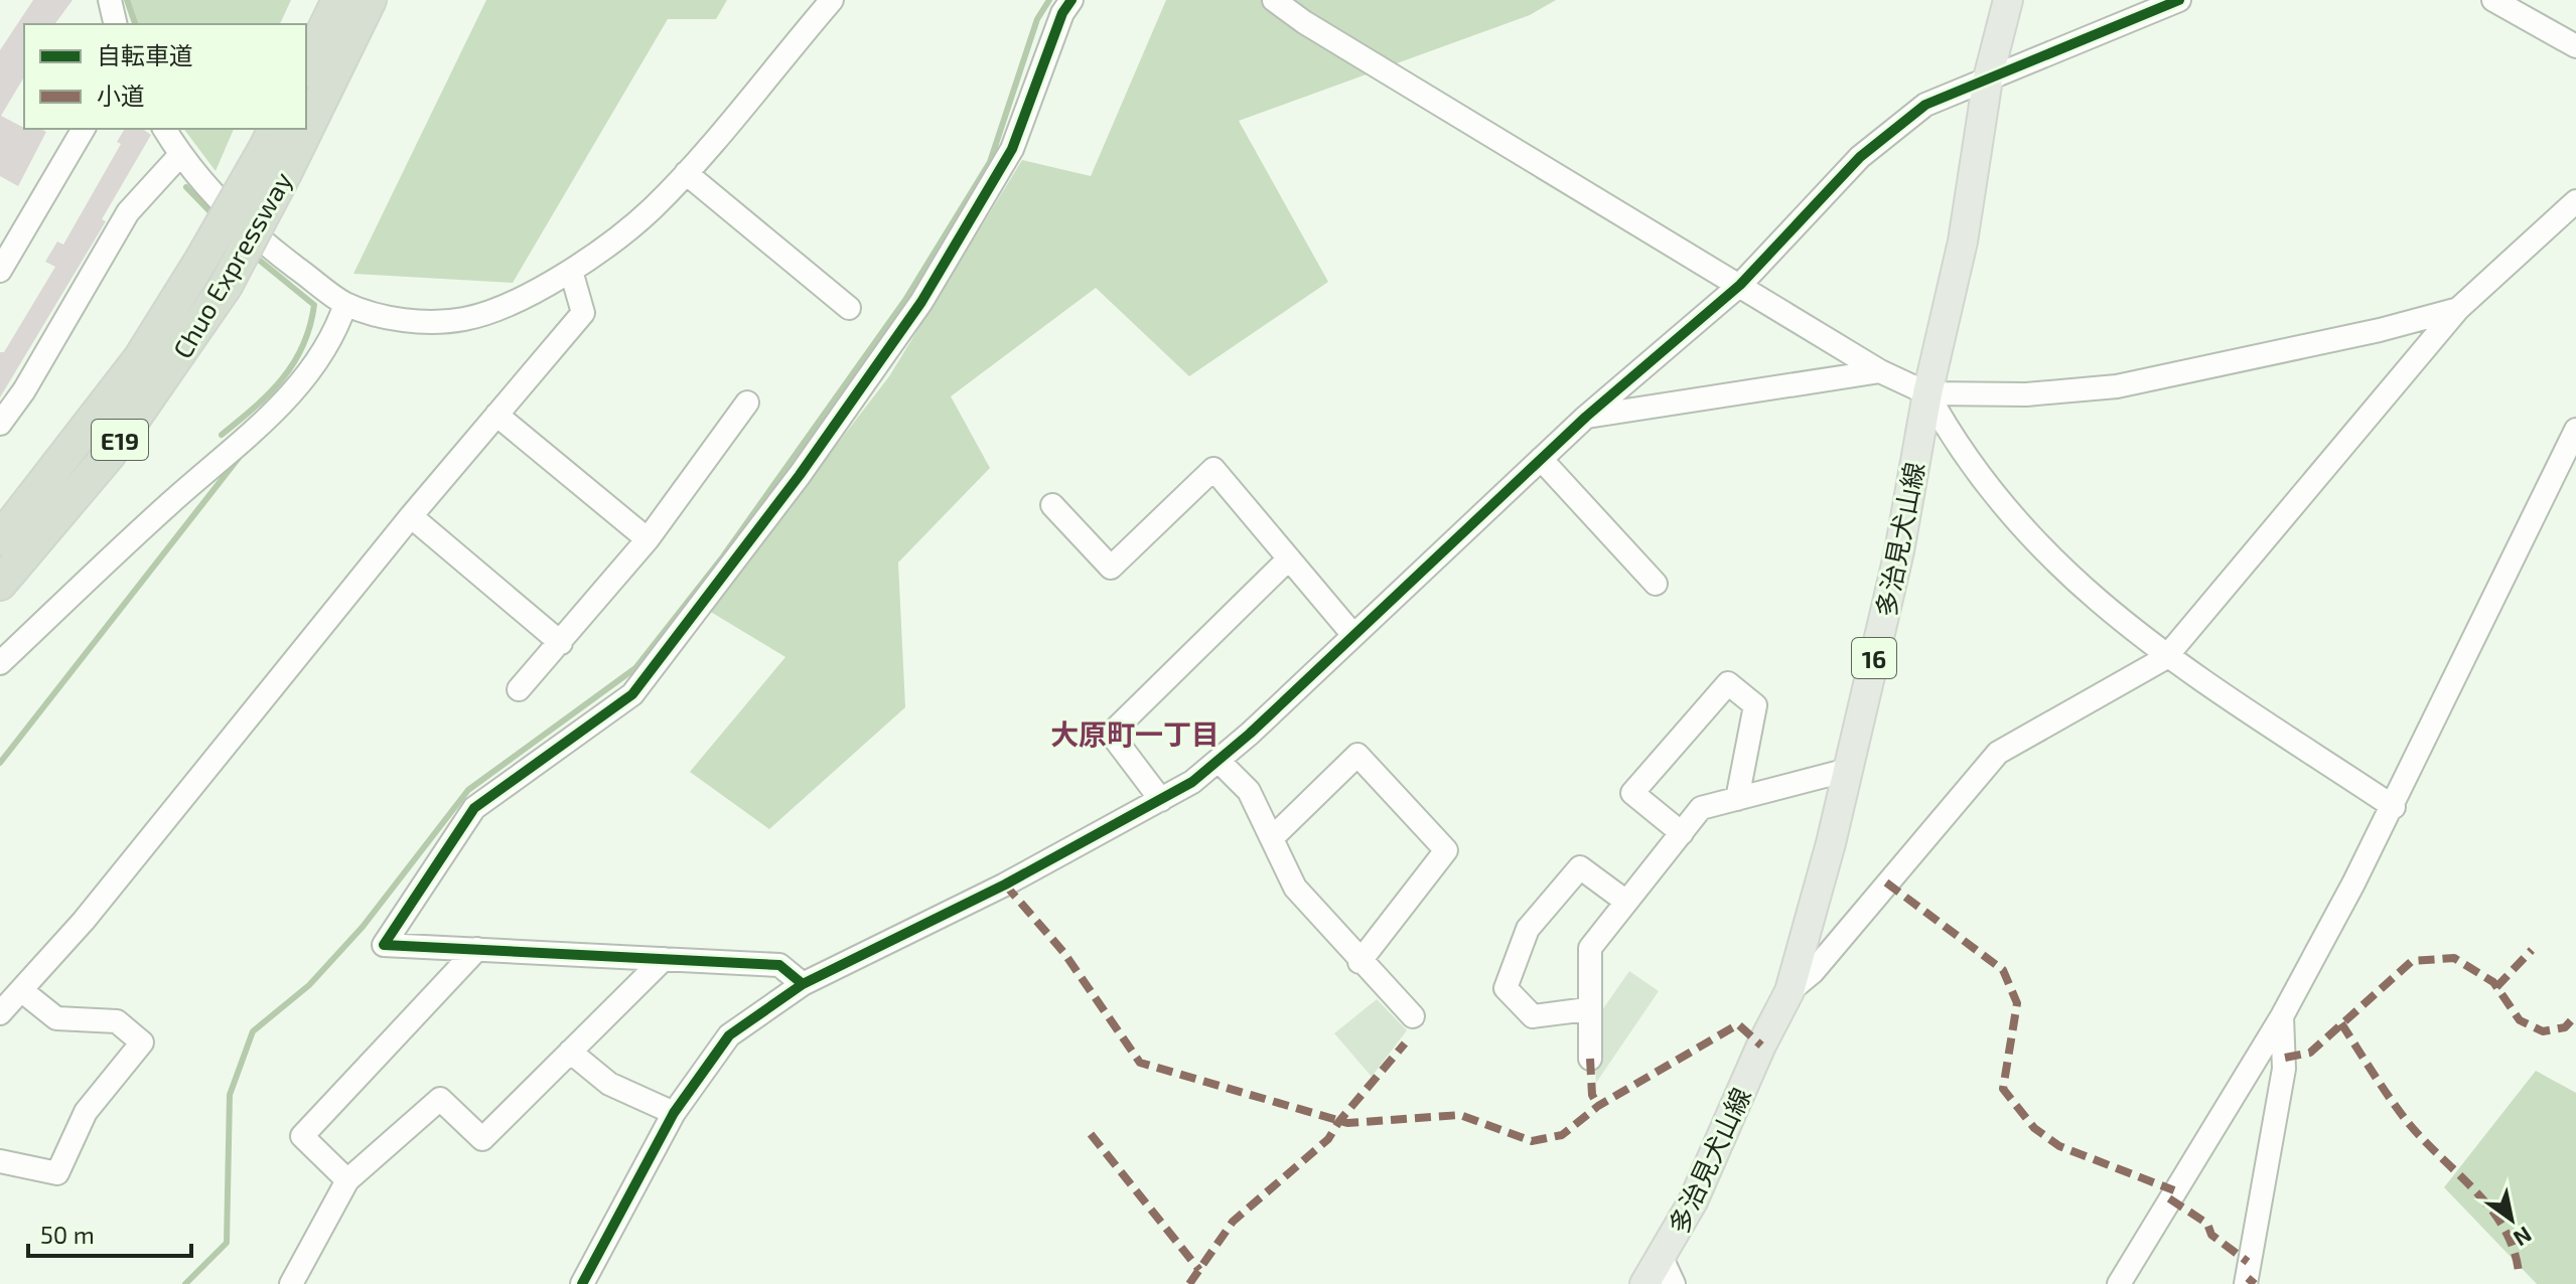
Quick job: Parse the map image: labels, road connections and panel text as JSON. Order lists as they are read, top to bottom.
{
  "streets": {
    "highway": ["Chuo Expressway", "E19"],
    "main road": ["多治見犬山線", "16"]
  },
  "districts": ["大原町一丁目"],
  "legend": ["自転車道", "小道"],
  "scale_bar": "50 m",
  "north": "bottom right"
}
